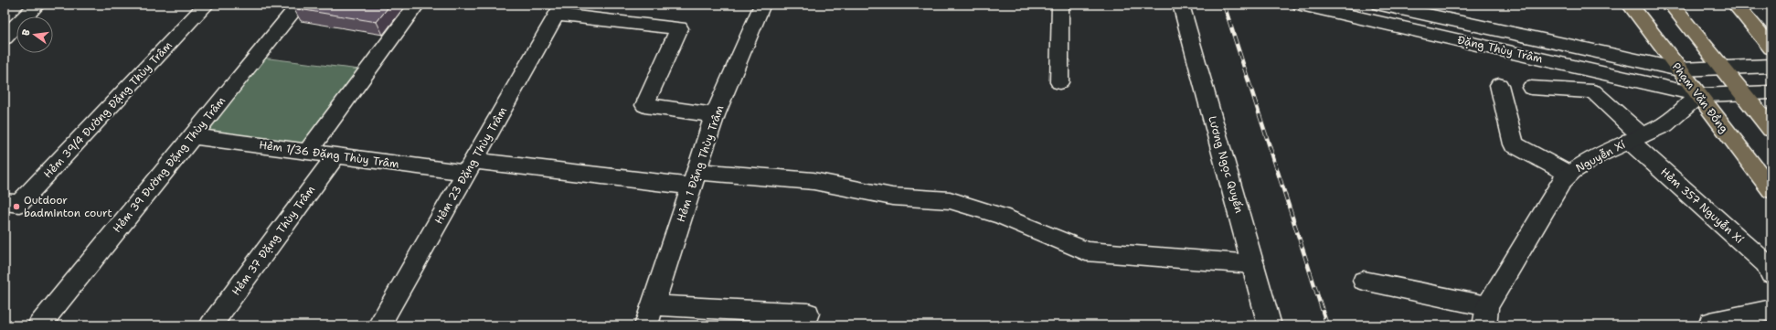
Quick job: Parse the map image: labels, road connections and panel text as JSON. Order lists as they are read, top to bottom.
{
  "streets": {
    "main road": ["Phạm Văn Đồng"],
    "street": [
      "Đặng Thùy Trâm",
      "Hẻm 39/4 Đường Đặng Thùy Trâm",
      "Hẻm 1/36 Đặng Thùy Trâm",
      "Nguyễn Xí",
      "Hẻm 1 Đặng Thùy Trâm",
      "Hẻm 39 Đường Đặng Thùy Trâm",
      "Lương Ngọc Quyến",
      "Hẻm 23 Đặng Thùy Trâm",
      "Hẻm 357 Nguyễn Xí",
      "Hẻm 37 Đặng Thùy Trâm"
    ]
  },
  "crossings": [
    ["Đặng Thùy Trâm", "Phạm Văn Đồng"],
    ["Đặng Thùy Trâm", "Nguyễn Xí"],
    ["Phạm Văn Đồng", "Nguyễn Xí"],
    ["Hẻm 1/36 Đặng Thùy Trâm", "Hẻm 1 Đặng Thùy Trâm"],
    ["Hẻm 1/36 Đặng Thùy Trâm", "Hẻm 39 Đường Đặng Thùy Trâm"],
    ["Hẻm 1/36 Đặng Thùy Trâm", "Lương Ngọc Quyến"],
    ["Hẻm 1/36 Đặng Thùy Trâm", "Hẻm 23 Đặng Thùy Trâm"],
    ["Hẻm 1/36 Đặng Thùy Trâm", "Hẻm 37 Đặng Thùy Trâm"],
    ["Nguyễn Xí", "Hẻm 357 Nguyễn Xí"]
  ],
  "places": ["Outdoor badminton court"],
  "north": "left"
}
